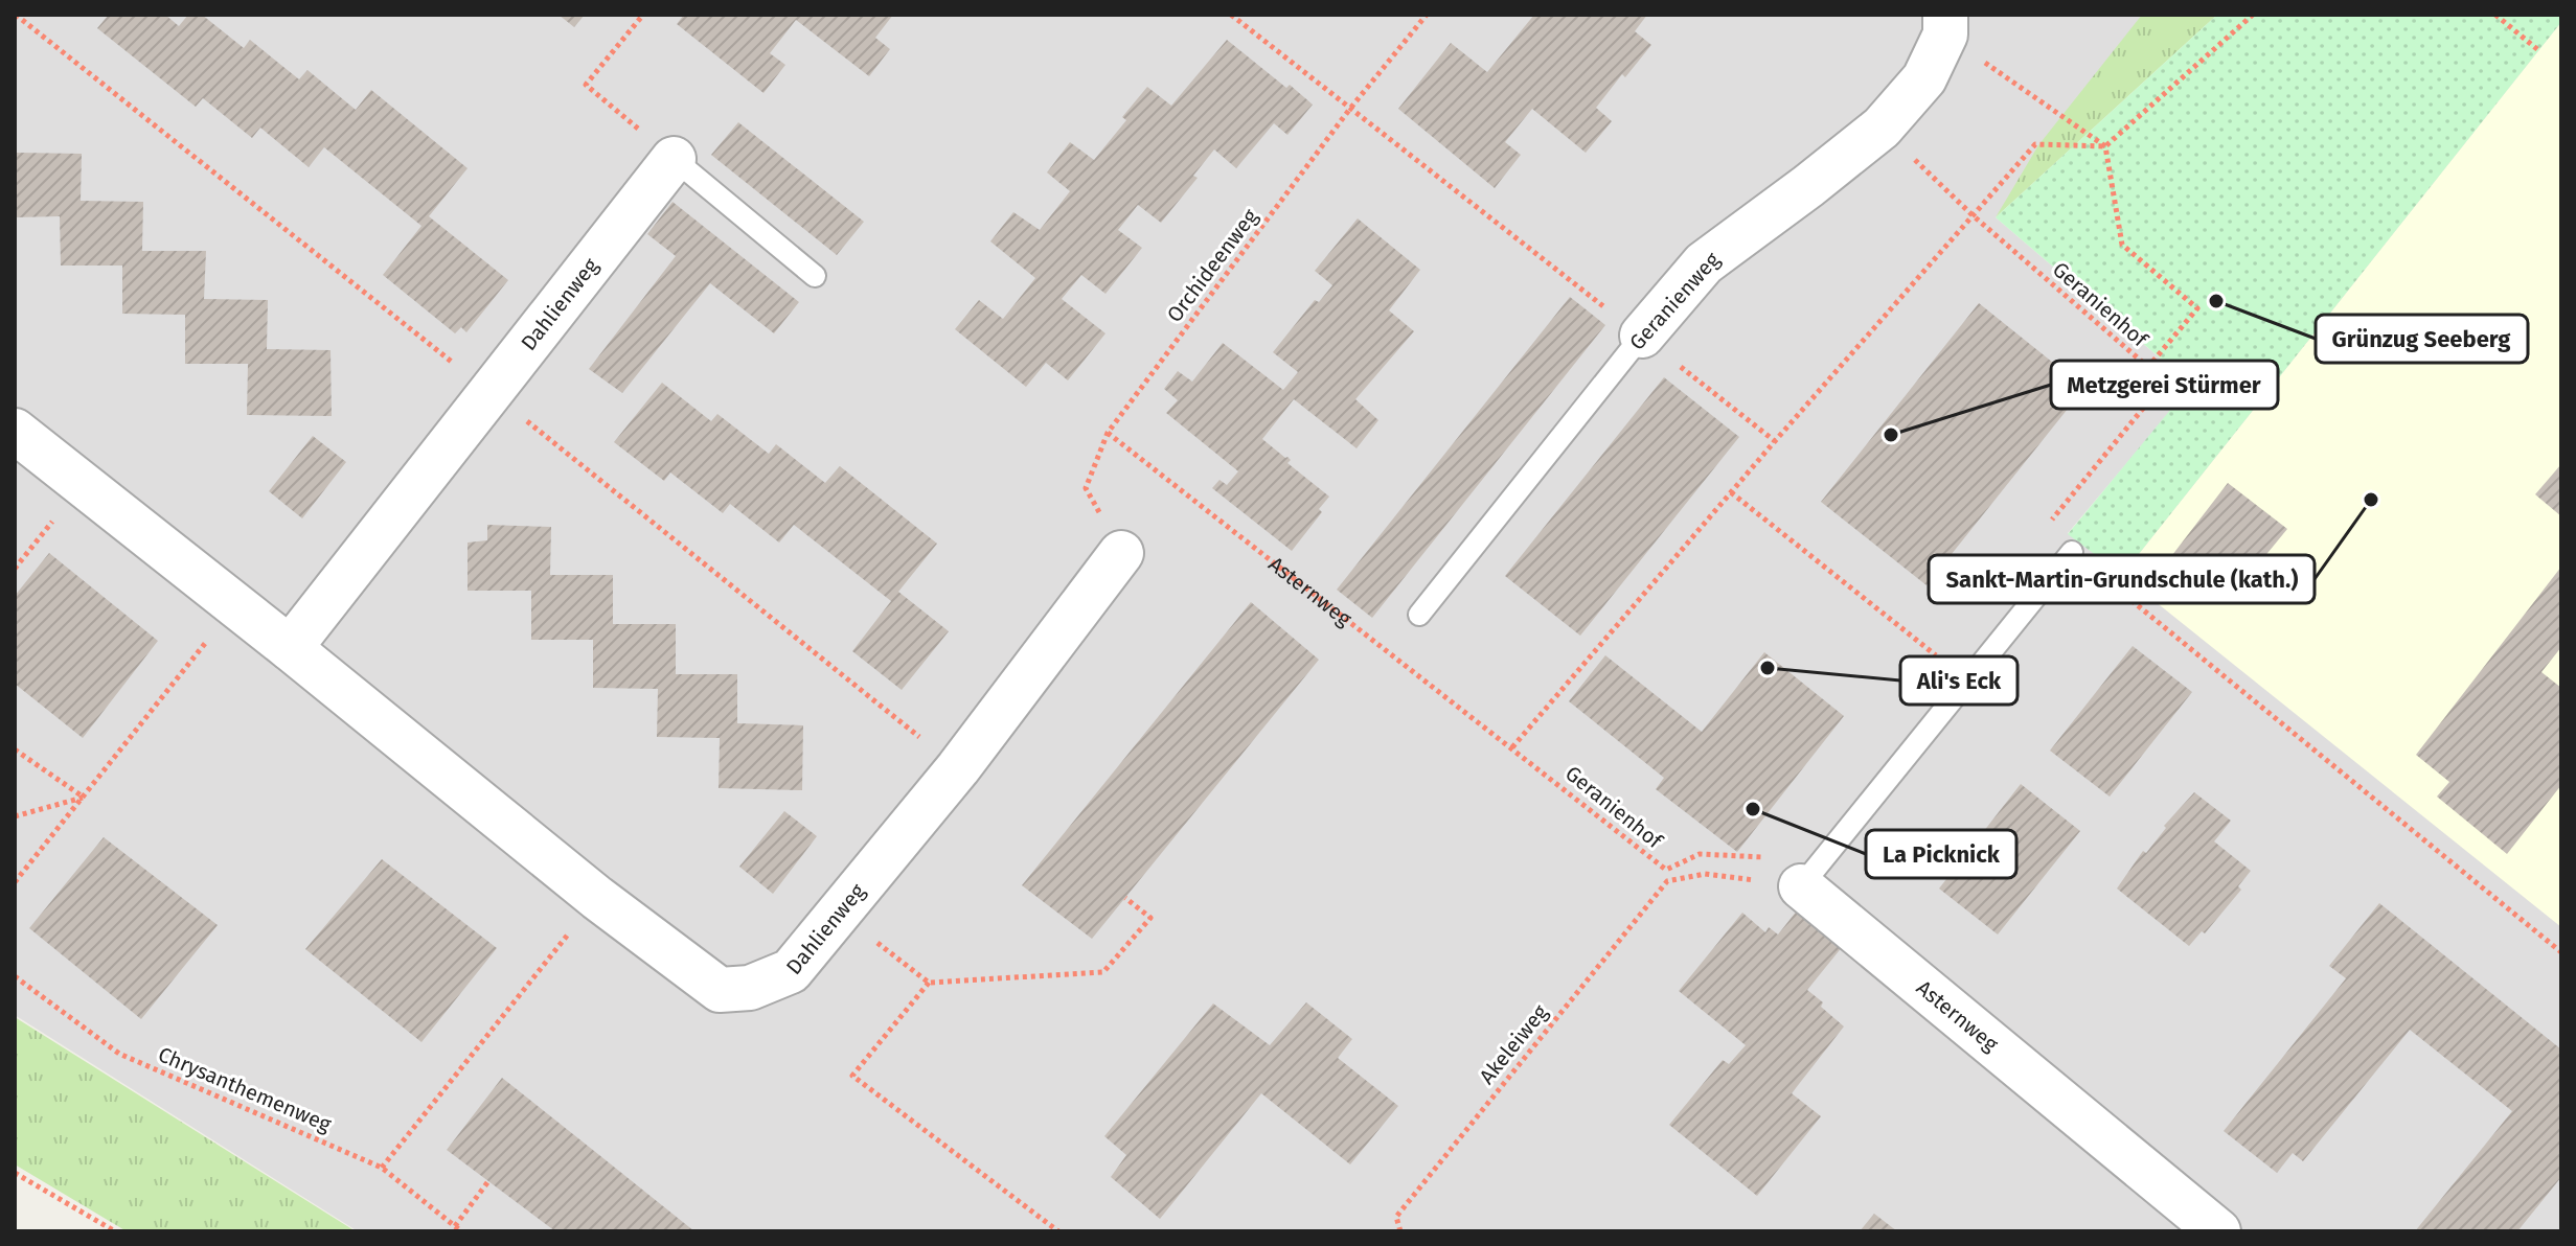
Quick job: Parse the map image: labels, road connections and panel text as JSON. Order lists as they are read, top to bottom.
{
  "streets": {
    "street": ["Geranienweg", "Dahlienweg", "Asternweg"],
    "path": [
      "Orchideenweg",
      "Geranienhof",
      "Akeleiweg",
      "Chrysanthemenweg"
    ]
  },
  "crossings": [
    ["Orchideenweg", "Dahlienweg"],
    ["Orchideenweg", "Asternweg"],
    ["Geranienweg", "Geranienhof"],
    ["Geranienhof", "Asternweg"],
    ["Geranienhof", "Akeleiweg"],
    ["Asternweg", "Akeleiweg"]
  ],
  "places": [
    "Grünzug Seeberg",
    "Metzgerei Stürmer",
    "Sankt-Martin-Grundschule (kath.)",
    "Ali's Eck",
    "La Picknick"
  ]
}
